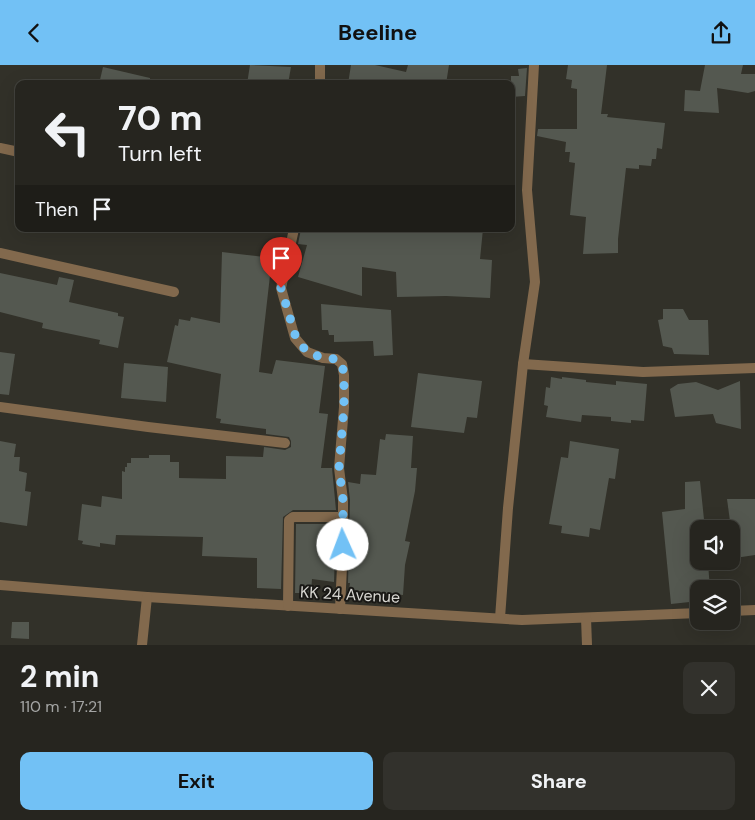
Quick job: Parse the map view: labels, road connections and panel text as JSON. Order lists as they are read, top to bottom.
{
  "streets": {
    "street": ["KK 24 Avenue"]
  },
  "page": {
    "header": "Beeline",
    "turn": ["70 m", "Turn left"],
    "then": "Then",
    "heading": ["2 min", "110 m · 17:21"],
    "buttons": ["Exit", "Share"]
  }
}
